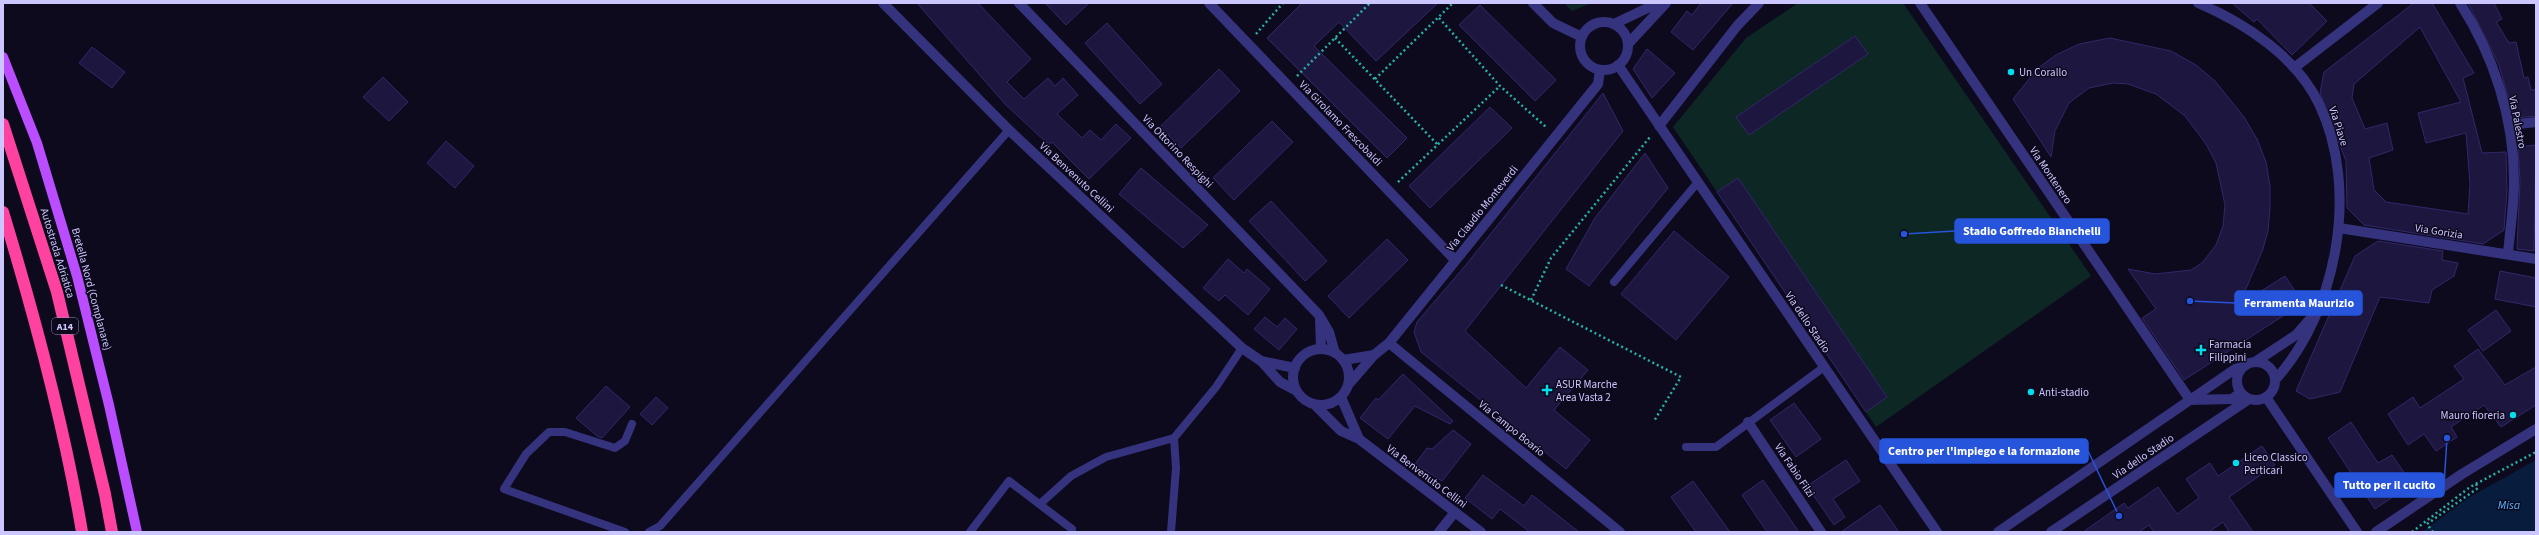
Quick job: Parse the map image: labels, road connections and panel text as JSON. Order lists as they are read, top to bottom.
{
  "streets": {
    "highway": ["Autostrada Adriatica", "A14"],
    "main road": ["Bretella Nord (Complanare)"],
    "street": [
      "Via Palestro",
      "Via Girolamo Frescobaldi",
      "Via Piave",
      "Via Ottorino Respighi",
      "Via Montenero",
      "Via Benvenuto Cellini",
      "Via Claudio Monteverdi",
      "Via Gorizia",
      "Via dello Stadio",
      "Via Campo Boario",
      "Via Fabio Filzi"
    ]
  },
  "crossings": [
    ["Via Palestro", "Via Gorizia"],
    ["Via Girolamo Frescobaldi", "Via Claudio Monteverdi"],
    ["Via Piave", "Via Gorizia"],
    ["Via Piave", "Via dello Stadio"],
    ["Via Ottorino Respighi", "Via Benvenuto Cellini"],
    ["Via Ottorino Respighi", "Via Claudio Monteverdi"],
    ["Via Montenero", "Via dello Stadio"],
    ["Via Benvenuto Cellini", "Via Claudio Monteverdi"],
    ["Via Claudio Monteverdi", "Via dello Stadio"],
    ["Via Claudio Monteverdi", "Via Campo Boario"]
  ],
  "water": ["Misa"],
  "places": {
    "other": [
      "Un Corallo",
      "Stadio Goffredo Bianchelli",
      "Ferramenta Maurizio",
      "Anti-stadio",
      "Mauro fioreria",
      "Tutto per il cucito",
      "Liceo Classico Perticari",
      "Centro per l'impiego e la formazione"
    ],
    "health": ["Farmacia Filippini", "ASUR Marche Area Vasta 2"]
  }
}
